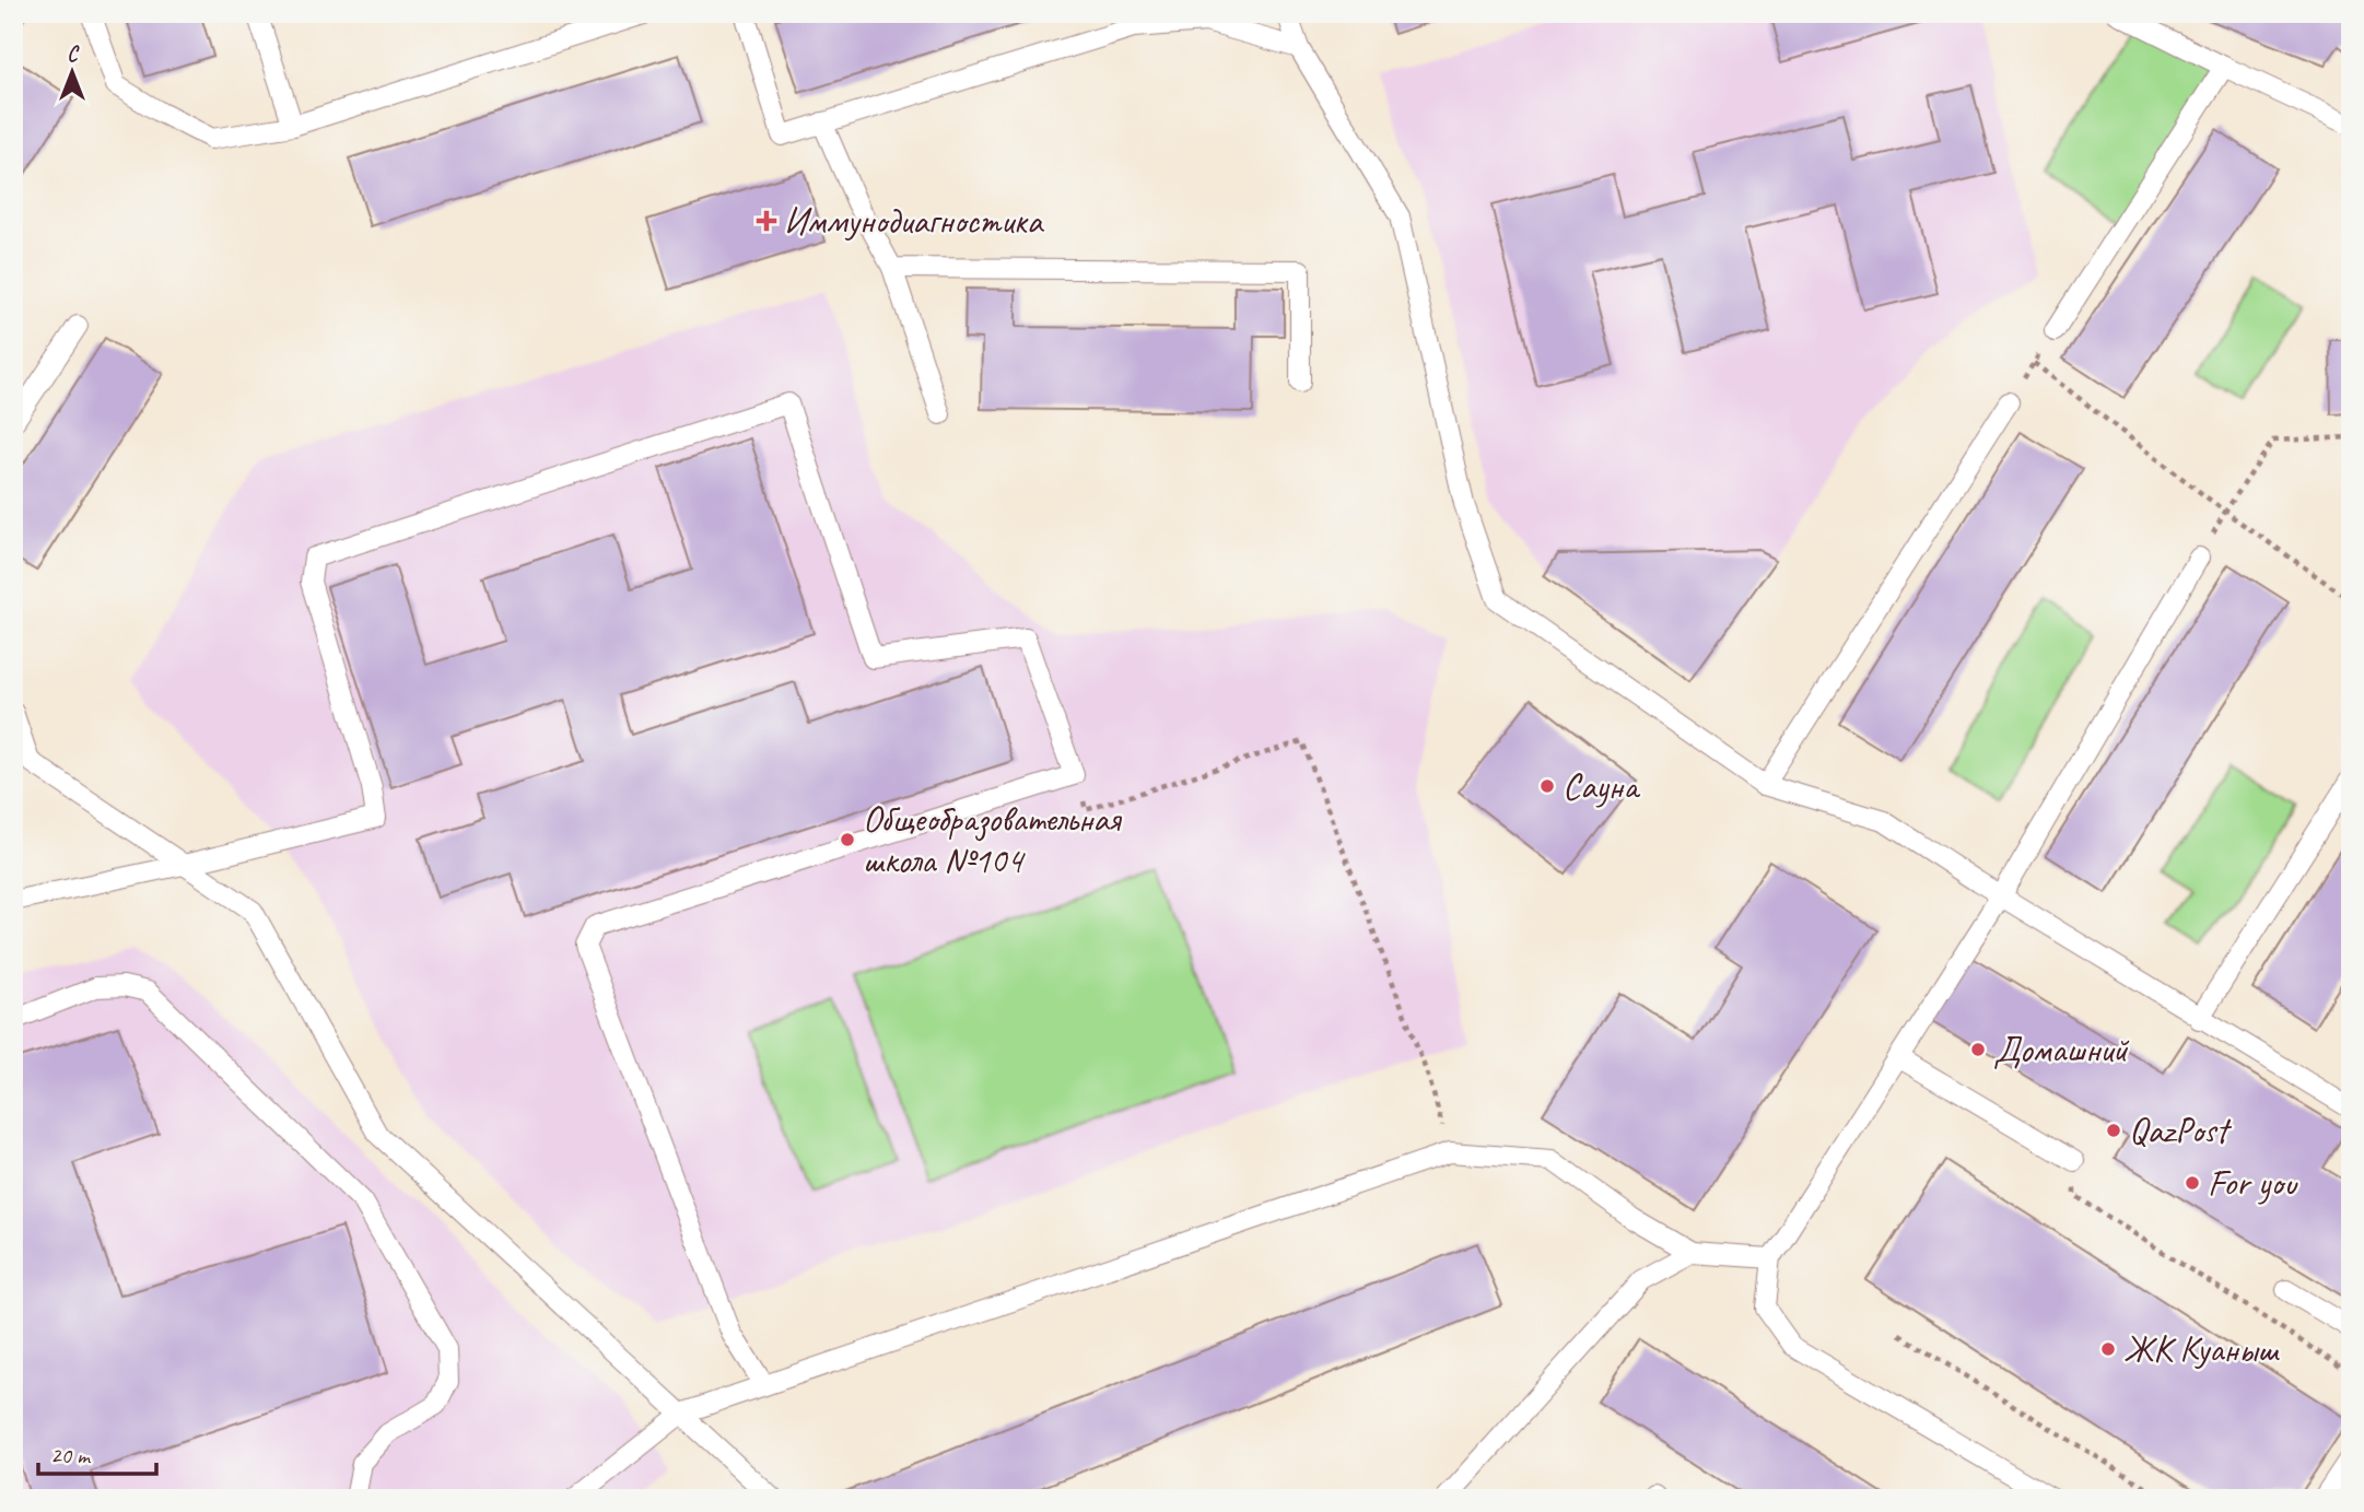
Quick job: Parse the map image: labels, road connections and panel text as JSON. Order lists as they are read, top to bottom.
{
  "places": {
    "health": ["Иммунодиагностика"],
    "other": [
      "Сауна",
      "Общеобразовательная школа №104",
      "Домашний",
      "QazPost",
      "For you",
      "ЖК Куаныш"
    ]
  },
  "scale_bar": "20 m",
  "north": "top"
}
